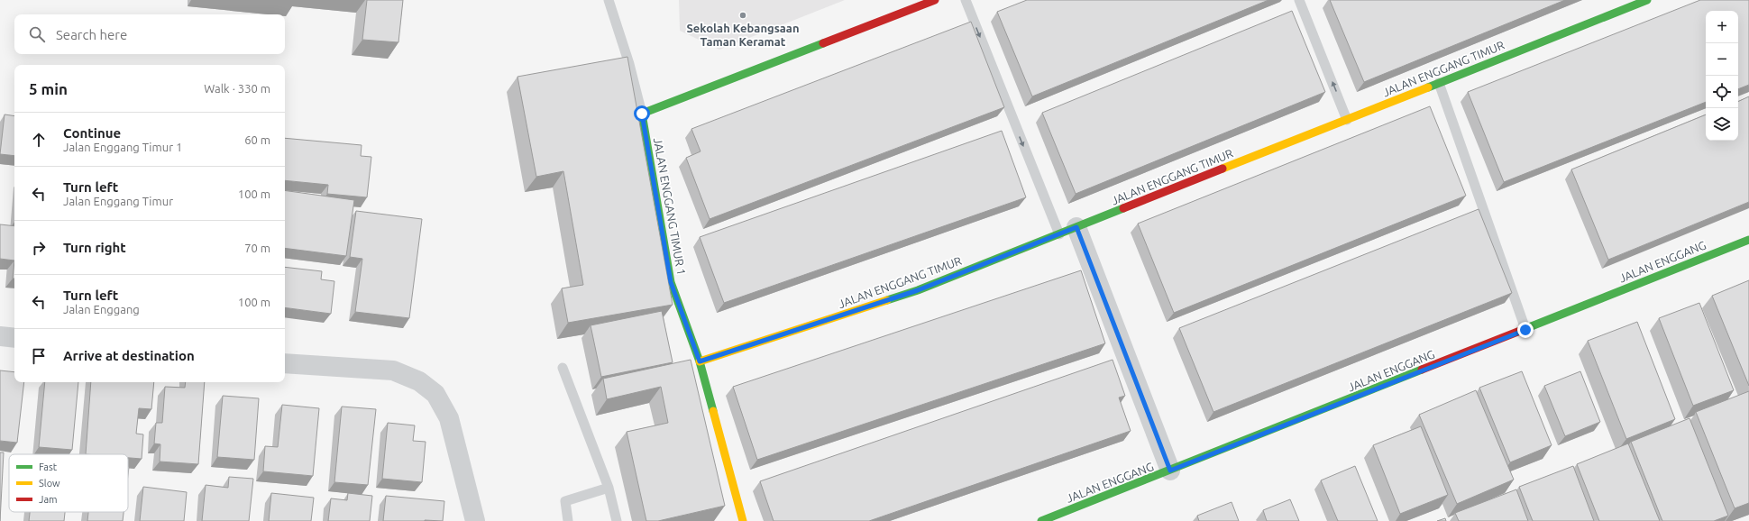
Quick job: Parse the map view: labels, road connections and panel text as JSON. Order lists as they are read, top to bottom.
{
  "streets": {
    "street": ["JALAN ENGGANG TIMUR", "JALAN ENGGANG TIMUR 1", "JALAN ENGGANG"]
  },
  "crossings": [
    ["JALAN ENGGANG TIMUR", "JALAN ENGGANG TIMUR 1"]
  ],
  "places": ["Sekolah Kebangsaan Taman Keramat"],
  "legend": ["Fast", "Slow", "Jam"],
  "page": {
    "map_buttons": ["+", "−"],
    "search": "Search here",
    "heading": ["5 min", "Walk · 330 m"],
    "list": [
      ["Continue", "Jalan Enggang Timur 1", "60 m"],
      ["Turn left", "Jalan Enggang Timur", "100 m"],
      ["Turn right", "70 m"],
      ["Turn left", "Jalan Enggang", "100 m"],
      "Arrive at destination"
    ]
  }
}
